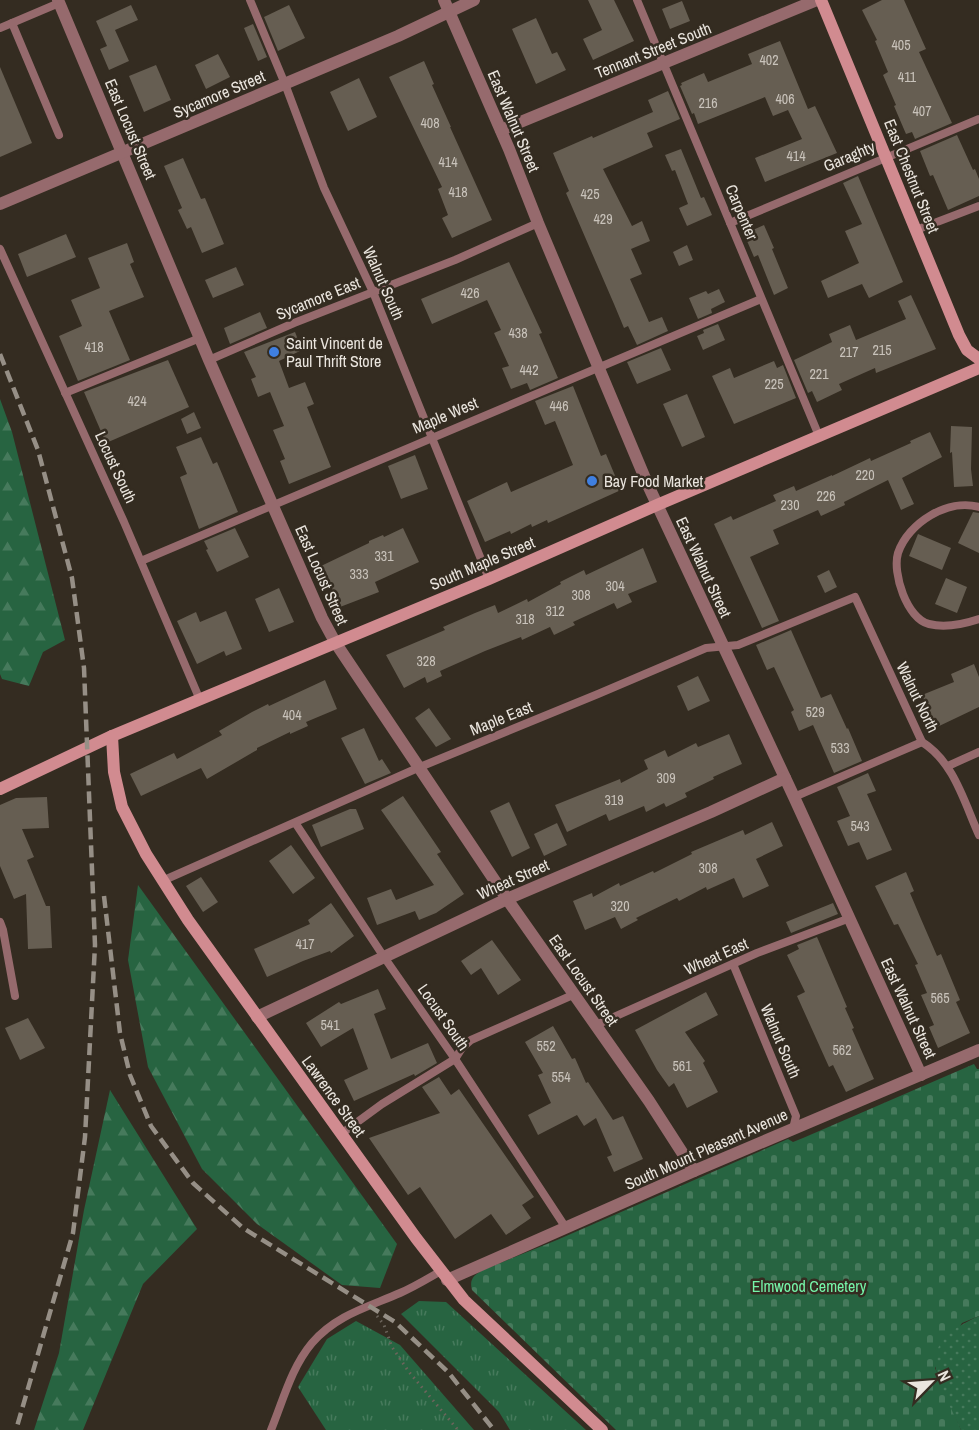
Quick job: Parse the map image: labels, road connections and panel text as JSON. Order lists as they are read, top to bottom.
{
  "streets": {
    "street": [
      "Tennant Street South",
      "Sycamore Street",
      "East Walnut Street",
      "East Locust Street",
      "East Chestnut Street",
      "South Maple Street",
      "Wheat Street",
      "Lawrence Street",
      "South Mount Pleasant Avenue"
    ],
    "lane": [
      "Garaghty",
      "Carpenter",
      "Walnut South",
      "Sycamore East",
      "Maple West",
      "Locust South",
      "Walnut North",
      "Maple East",
      "Wheat East"
    ]
  },
  "crossings": [
    ["Tennant Street South", "East Walnut Street"],
    ["Tennant Street South", "East Chestnut Street"],
    ["Tennant Street South", "Carpenter"],
    ["Sycamore Street", "East Walnut Street"],
    ["Sycamore Street", "East Locust Street"],
    ["Sycamore Street", "Walnut South"],
    ["East Walnut Street", "Sycamore East"],
    ["East Walnut Street", "Maple West"],
    ["East Walnut Street", "South Maple Street"],
    ["East Walnut Street", "Maple East"],
    ["East Walnut Street", "Wheat Street"],
    ["East Walnut Street", "Wheat East"],
    ["East Walnut Street", "South Mount Pleasant Avenue"],
    ["East Locust Street", "Sycamore East"],
    ["East Locust Street", "Maple West"],
    ["East Locust Street", "South Maple Street"],
    ["East Locust Street", "Maple East"],
    ["East Locust Street", "Wheat Street"],
    ["East Locust Street", "Wheat East"],
    ["East Locust Street", "South Mount Pleasant Avenue"],
    ["Garaghty", "East Chestnut Street"],
    ["Garaghty", "Carpenter"],
    ["Carpenter", "Maple West"],
    ["Carpenter", "South Maple Street"],
    ["Walnut South", "Sycamore East"],
    ["Walnut South", "Maple West"],
    ["Walnut South", "South Maple Street"],
    ["Walnut South", "Wheat East"],
    ["Walnut South", "South Mount Pleasant Avenue"],
    ["Maple West", "Locust South"],
    ["Locust South", "South Maple Street"],
    ["Locust South", "Maple East"],
    ["Locust South", "Wheat Street"],
    ["Locust South", "South Mount Pleasant Avenue"],
    ["South Maple Street", "Lawrence Street"],
    ["Walnut North", "Maple East"],
    ["Maple East", "Lawrence Street"],
    ["Wheat Street", "Lawrence Street"],
    ["Lawrence Street", "South Mount Pleasant Avenue"]
  ],
  "parks": ["Elmwood Cemetery"],
  "places": ["Saint Vincent de Paul Thrift Store", "Bay Food Market"],
  "house_numbers": [
    "405",
    "402",
    "411",
    "406",
    "216",
    "407",
    "408",
    "414",
    "414",
    "418",
    "425",
    "429",
    "426",
    "438",
    "418",
    "215",
    "217",
    "442",
    "221",
    "225",
    "424",
    "446",
    "220",
    "226",
    "230",
    "331",
    "333",
    "304",
    "308",
    "312",
    "318",
    "328",
    "529",
    "404",
    "533",
    "309",
    "319",
    "543",
    "308",
    "320",
    "417",
    "565",
    "541",
    "552",
    "562",
    "561",
    "554"
  ],
  "north": "top right"
}
